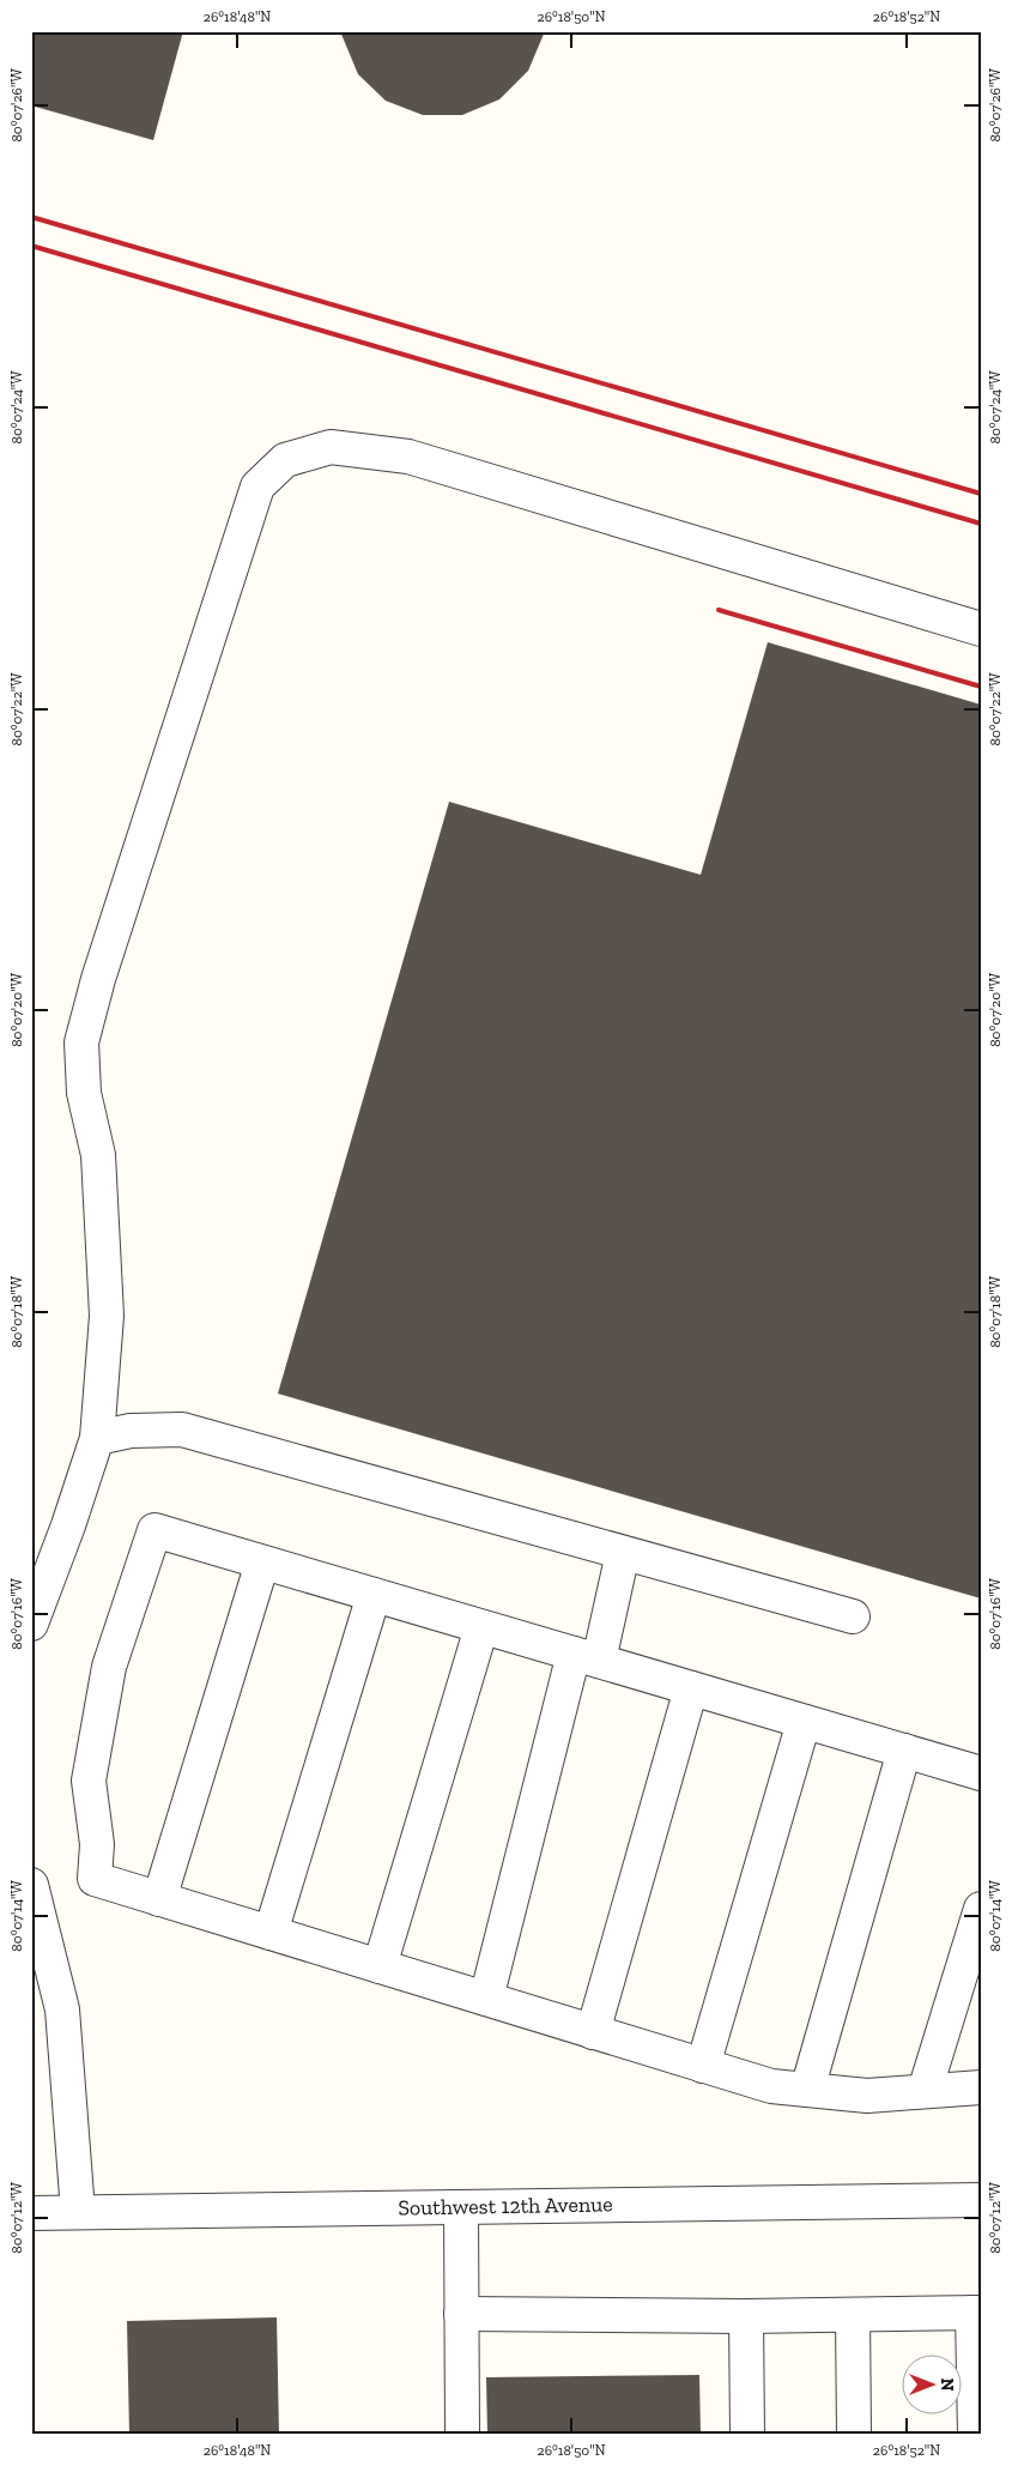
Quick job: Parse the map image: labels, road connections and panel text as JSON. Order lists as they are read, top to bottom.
{
  "streets": {
    "street": ["Southwest 12th Avenue"]
  },
  "north": "right",
  "coordinates": [
    "26°18'48\"N",
    "26°18'50\"N",
    "26°18'52\"N",
    "80°07'26\"W",
    "80°07'24\"W",
    "80°07'22\"W",
    "80°07'20\"W",
    "80°07'18\"W",
    "80°07'16\"W",
    "80°07'14\"W",
    "80°07'12\"W"
  ]
}
